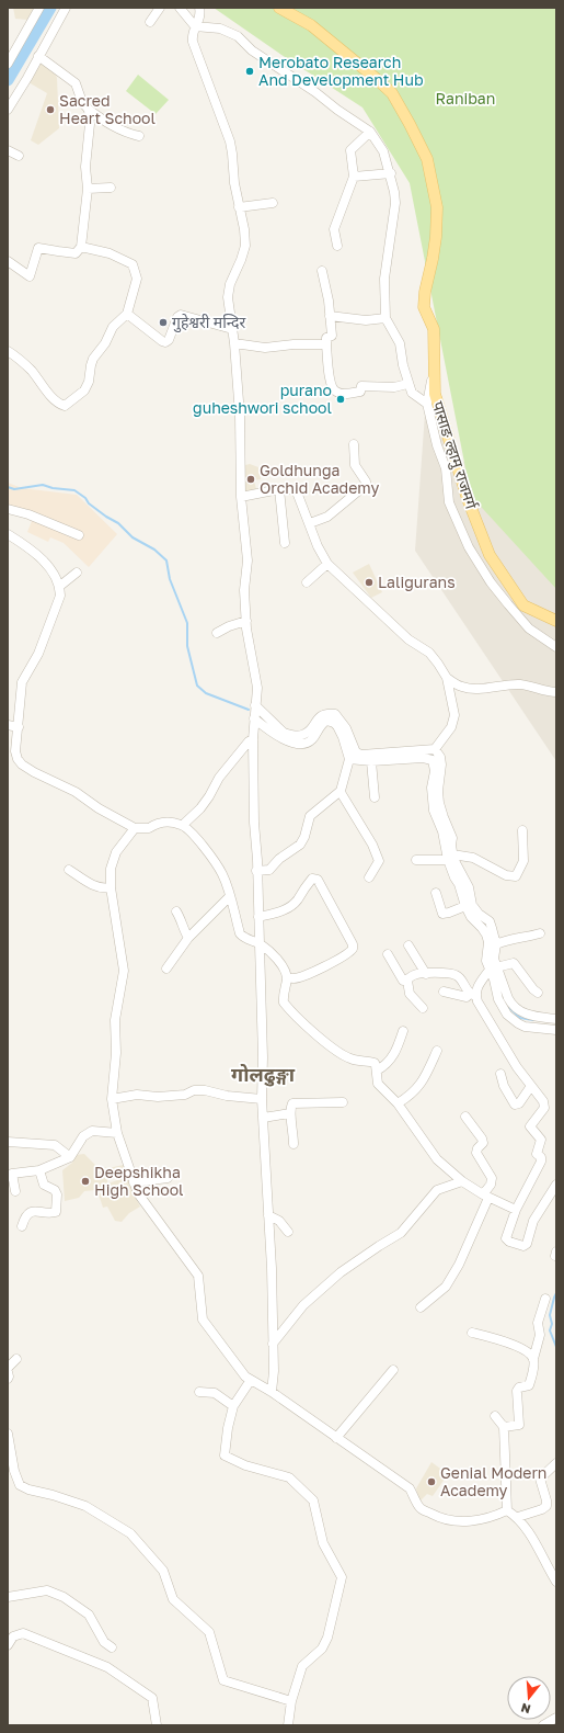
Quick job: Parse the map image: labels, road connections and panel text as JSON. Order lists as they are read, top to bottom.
{
  "streets": {
    "main road": ["पासाङ ल्हामु राजमर्ग"]
  },
  "districts": ["गोलढुङ्गा"],
  "parks": ["Raniban"],
  "places": [
    "Merobato Research And Development Hub",
    "Sacred Heart School",
    "गुहेश्वरी मन्दिर",
    "purano guheshwori school",
    "Goldhunga Orchid Academy",
    "Laligurans",
    "Deepshikha High School",
    "Genial Modern Academy"
  ],
  "north": "bottom"
}
